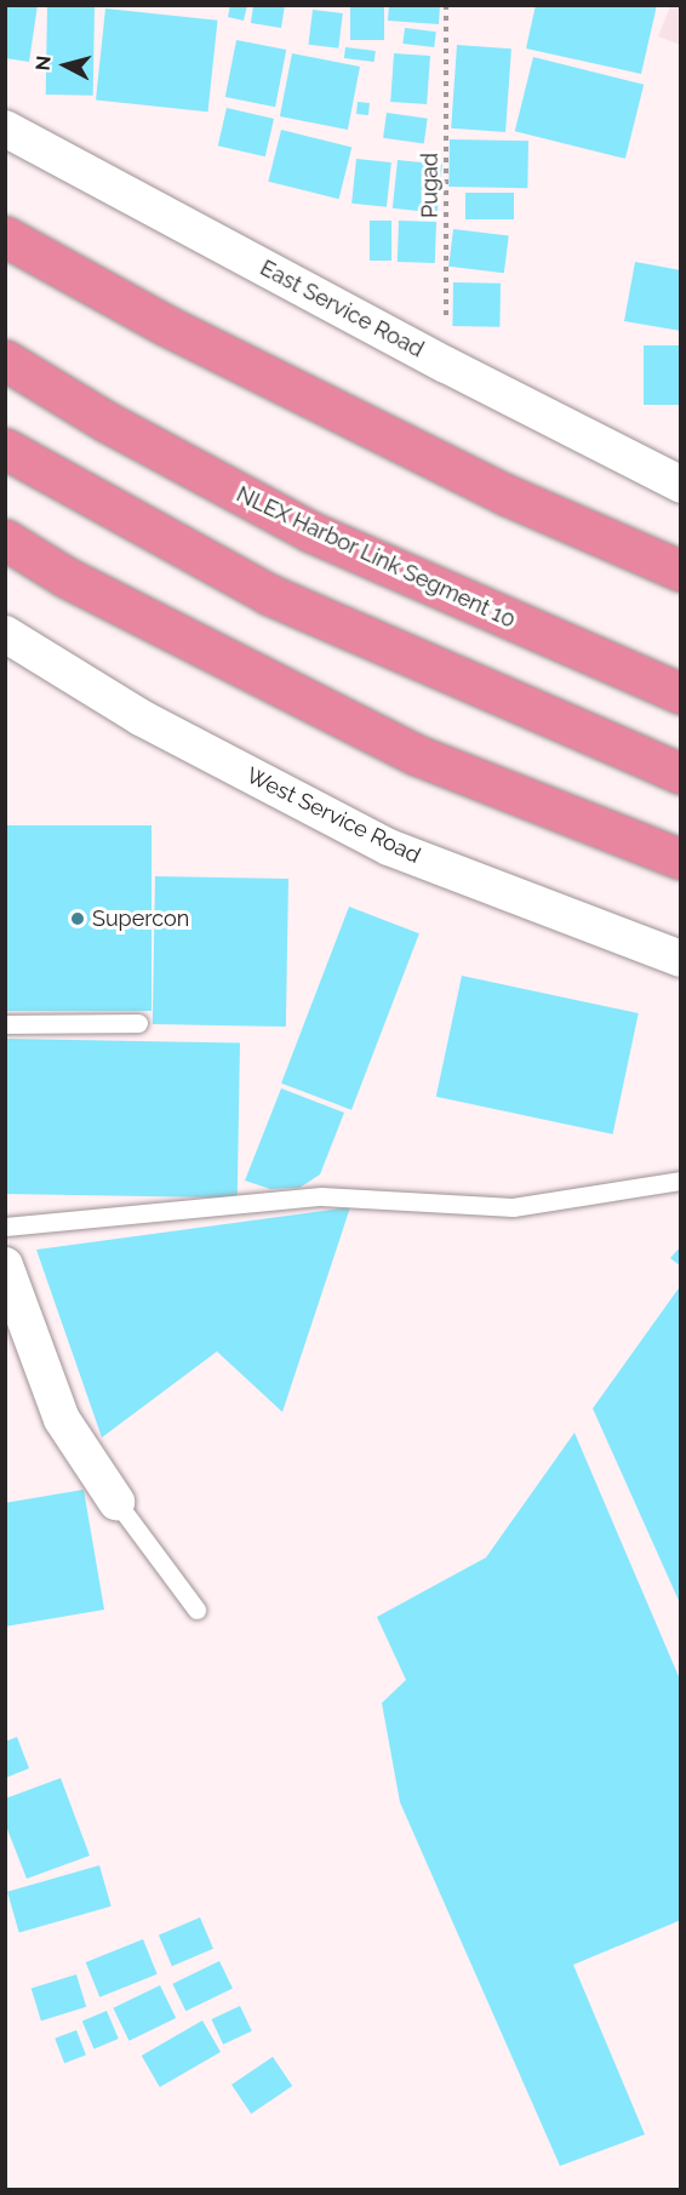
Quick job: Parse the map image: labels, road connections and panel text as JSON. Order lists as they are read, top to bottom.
{
  "streets": {
    "highway": ["NLEX Harbor Link Segment 10"],
    "street": ["East Service Road", "West Service Road"],
    "path": ["Pugad"]
  },
  "crossings": [
    ["Pugad", "East Service Road"]
  ],
  "places": ["Supercon"],
  "north": "left"
}
